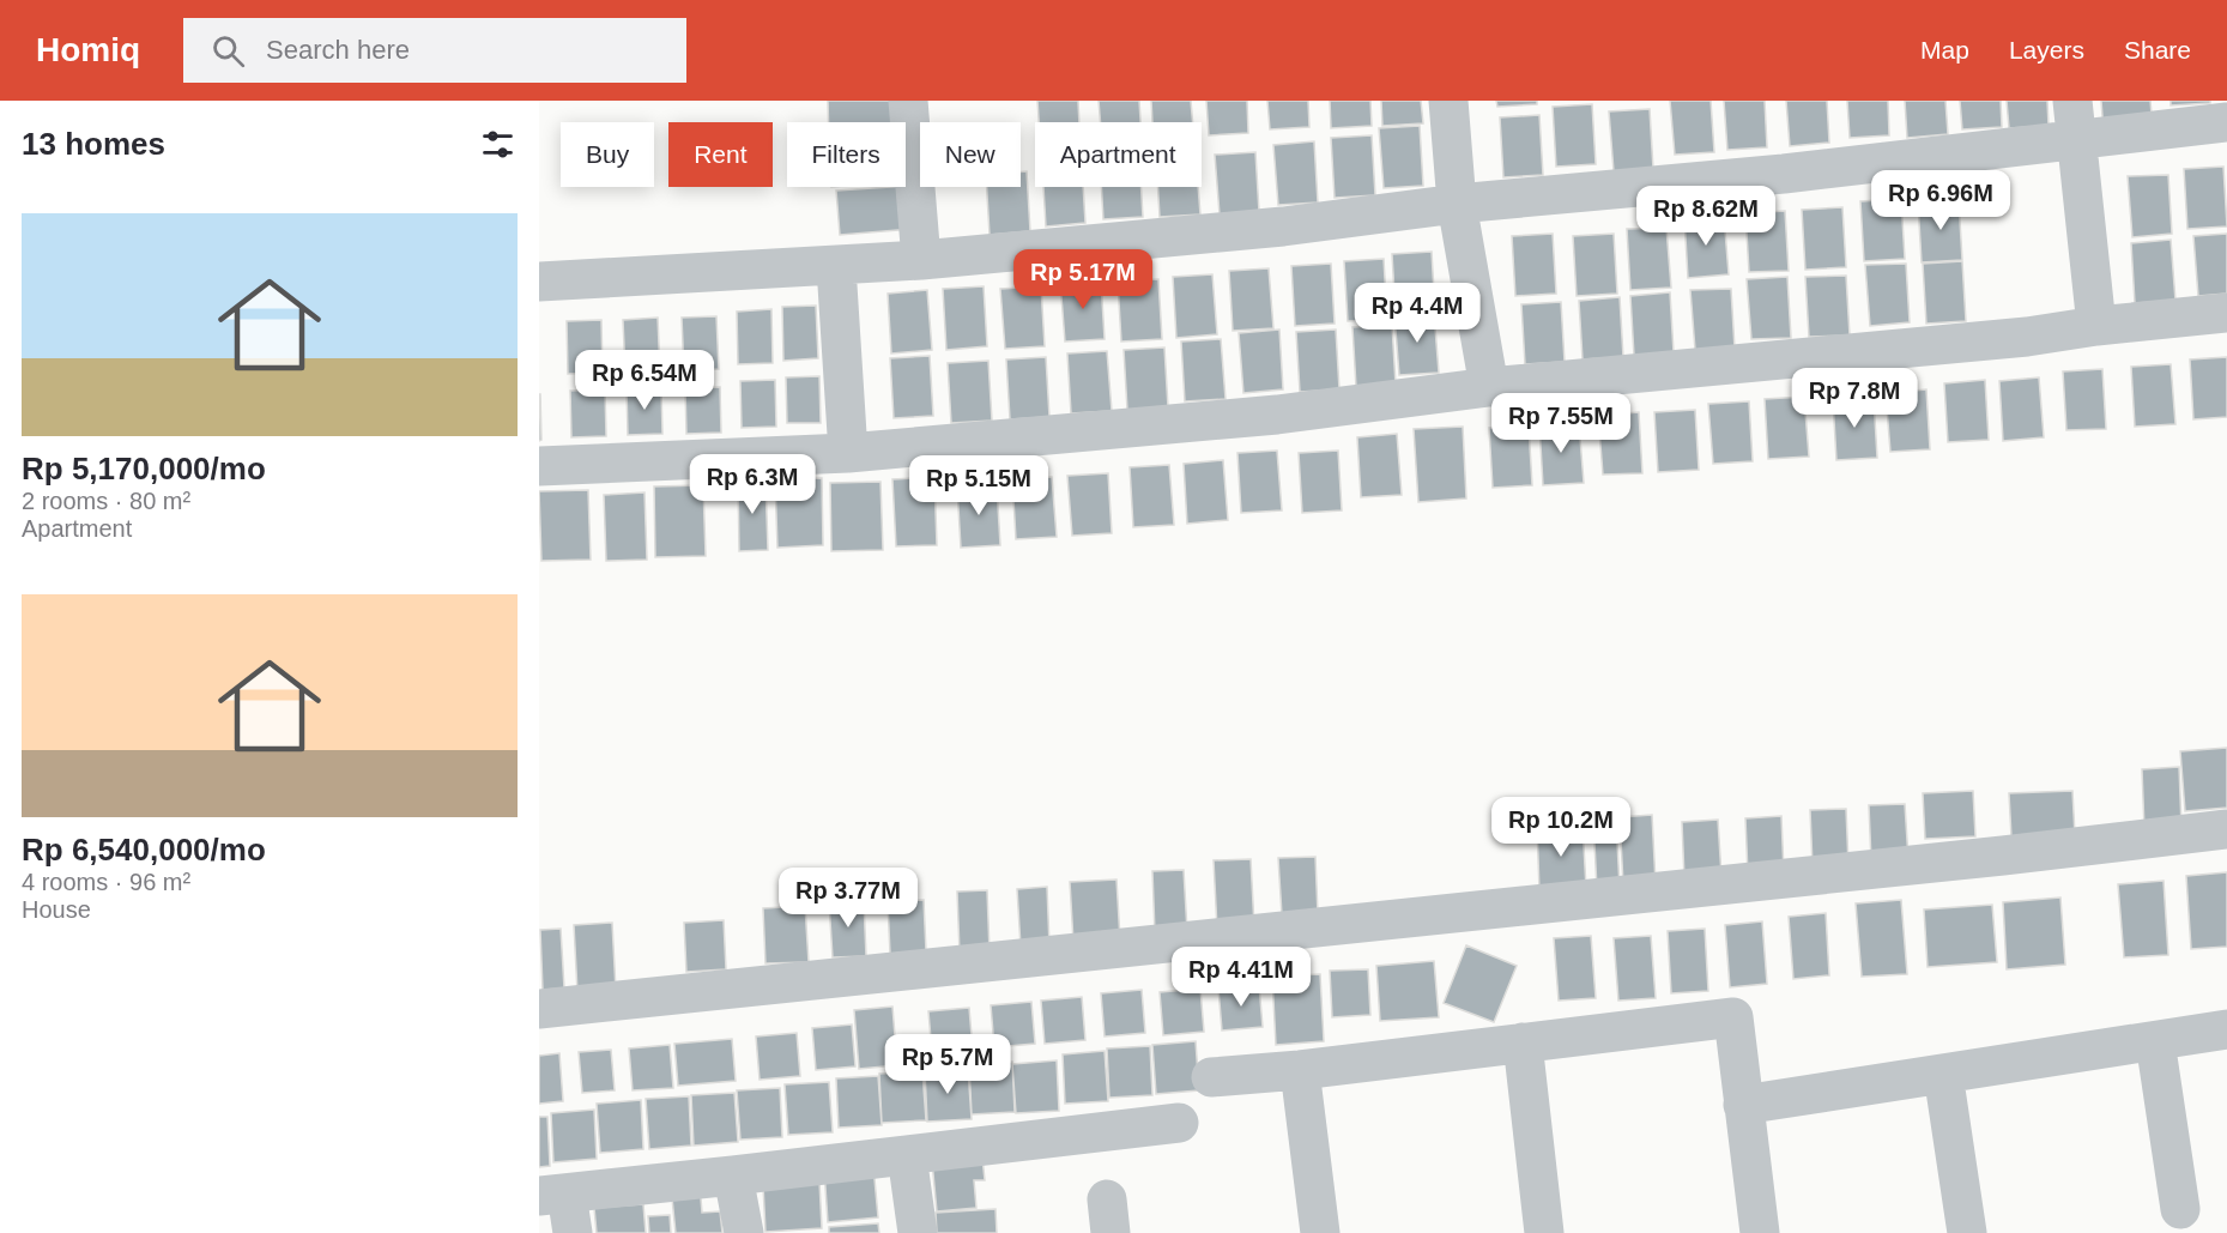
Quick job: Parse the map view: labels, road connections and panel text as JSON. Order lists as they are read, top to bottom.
{
  "page": {
    "header": "Homiq",
    "search": "Search here",
    "nav": ["Map", "Layers", "Share"],
    "heading": "13 homes",
    "chip": [
      "Buy",
      "Rent",
      "Filters",
      "New",
      "Apartment"
    ],
    "price": [
      "Rp 6.96M",
      "Rp 8.62M",
      "Rp 5.17M",
      "Rp 4.4M",
      "Rp 6.54M",
      "Rp 7.8M",
      "Rp 7.55M",
      "Rp 6.3M",
      "Rp 5.15M",
      "Rp 10.2M",
      "Rp 3.77M",
      "Rp 4.41M",
      "Rp 5.7M"
    ],
    "list": [
      {
        "name": "Rp 5,170,000/mo",
        "note": "2 rooms · 80 m² · Apartment"
      },
      {
        "name": "Rp 6,540,000/mo",
        "note": "4 rooms · 96 m² · House"
      }
    ]
  }
}
